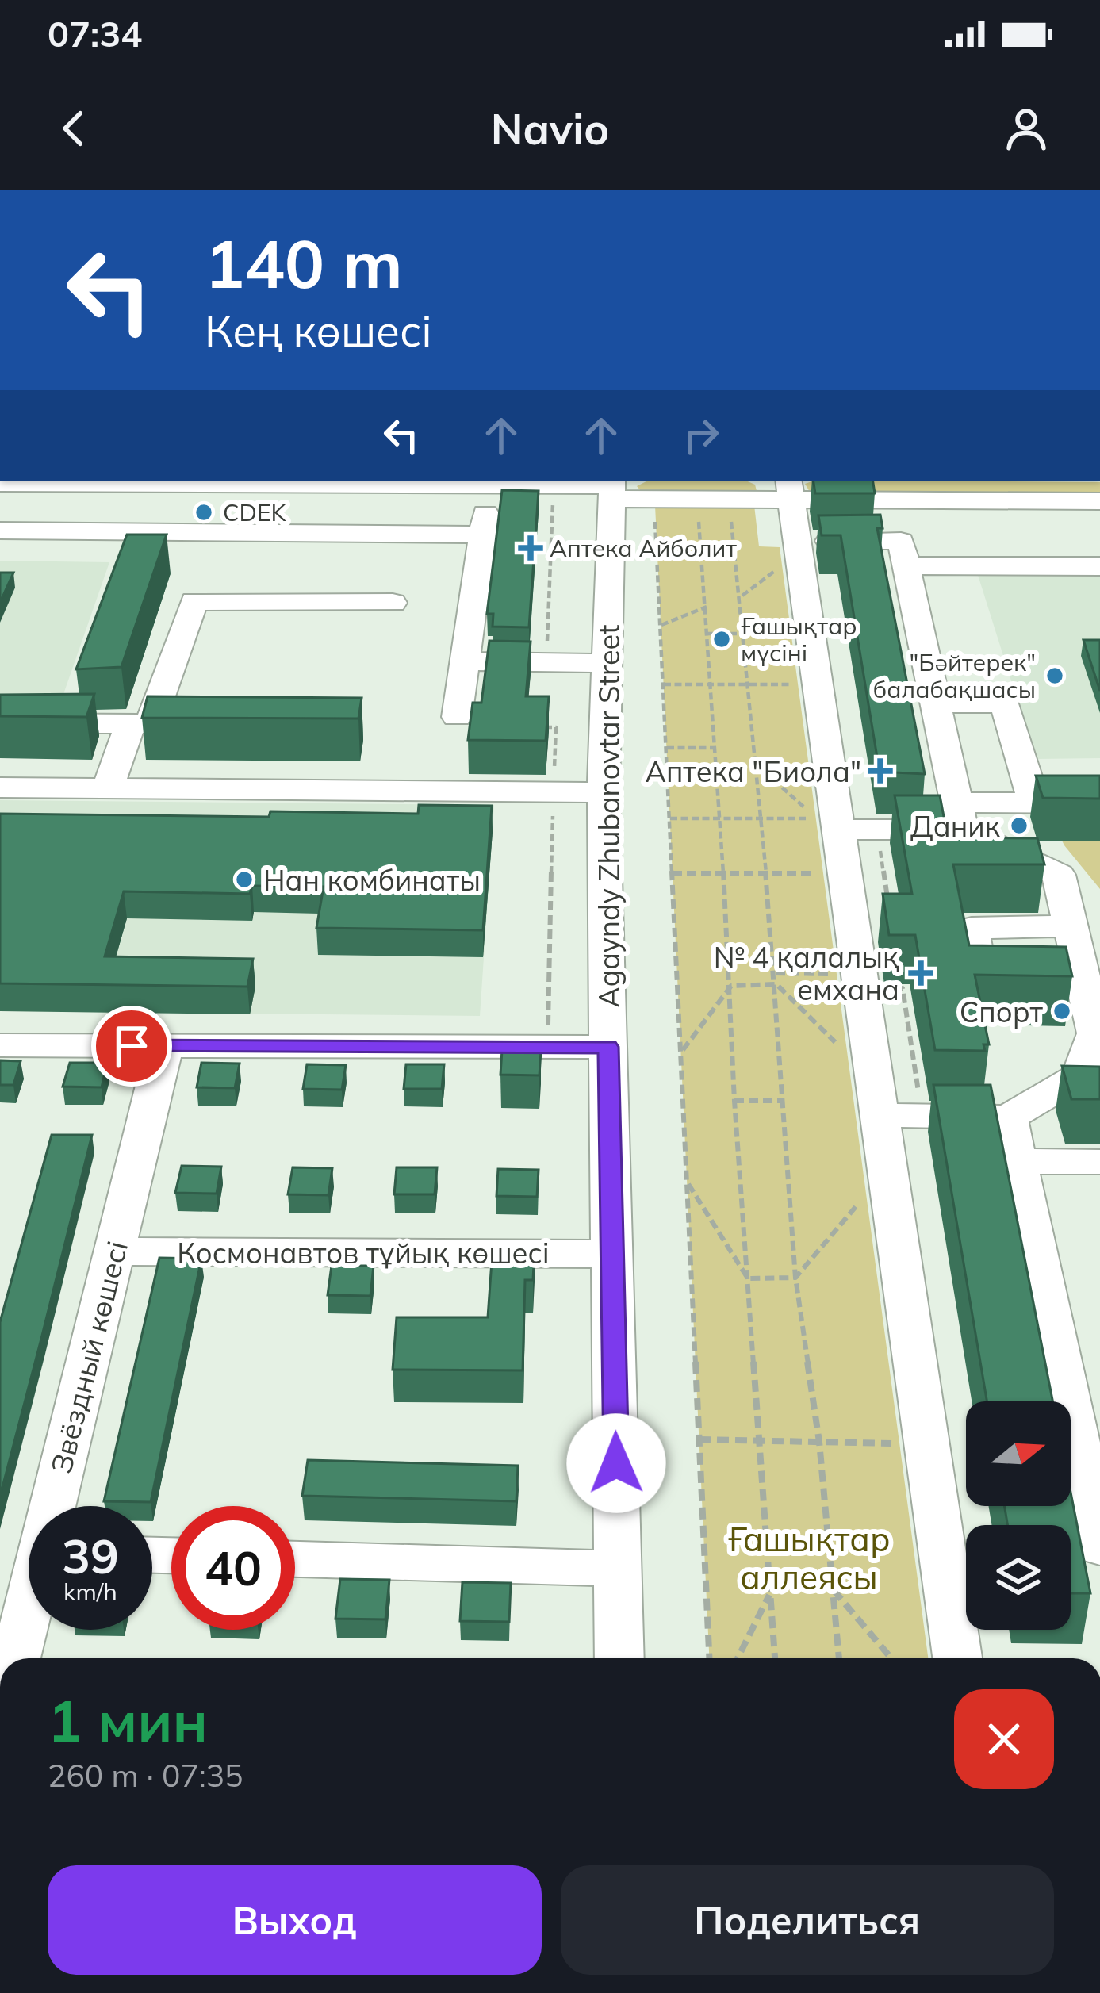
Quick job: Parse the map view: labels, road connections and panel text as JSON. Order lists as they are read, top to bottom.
{
  "streets": {
    "street": ["Agayndy Zhubanovtar Street", "Космонавтов тұйық көшесі", "Звёздный көшесі"]
  },
  "crossings": [
    ["Agayndy Zhubanovtar Street", "Космонавтов тұйық көшесі"],
    ["Космонавтов тұйық көшесі", "Звёздный көшесі"]
  ],
  "parks": ["Ғашықтар аллеясы"],
  "places": {
    "other": [
      "CDEK",
      "Ғашықтар мүсіні",
      "\"Бәйтерек\" балабақшасы",
      "Даник",
      "Нан комбинаты",
      "Спорт"
    ],
    "health": ["Аптека Айболит", "Аптека \"Биола\"", "№ 4 қалалық емхана"]
  },
  "north": "right",
  "page": {
    "status": "07:34",
    "header": "Navio",
    "turn": ["140 m", "Кең көшесі"],
    "speed": "39 km/h",
    "limit": "40",
    "heading": ["1 мин", "260 m · 07:35"],
    "buttons": ["Выход", "Поделиться"]
  }
}
